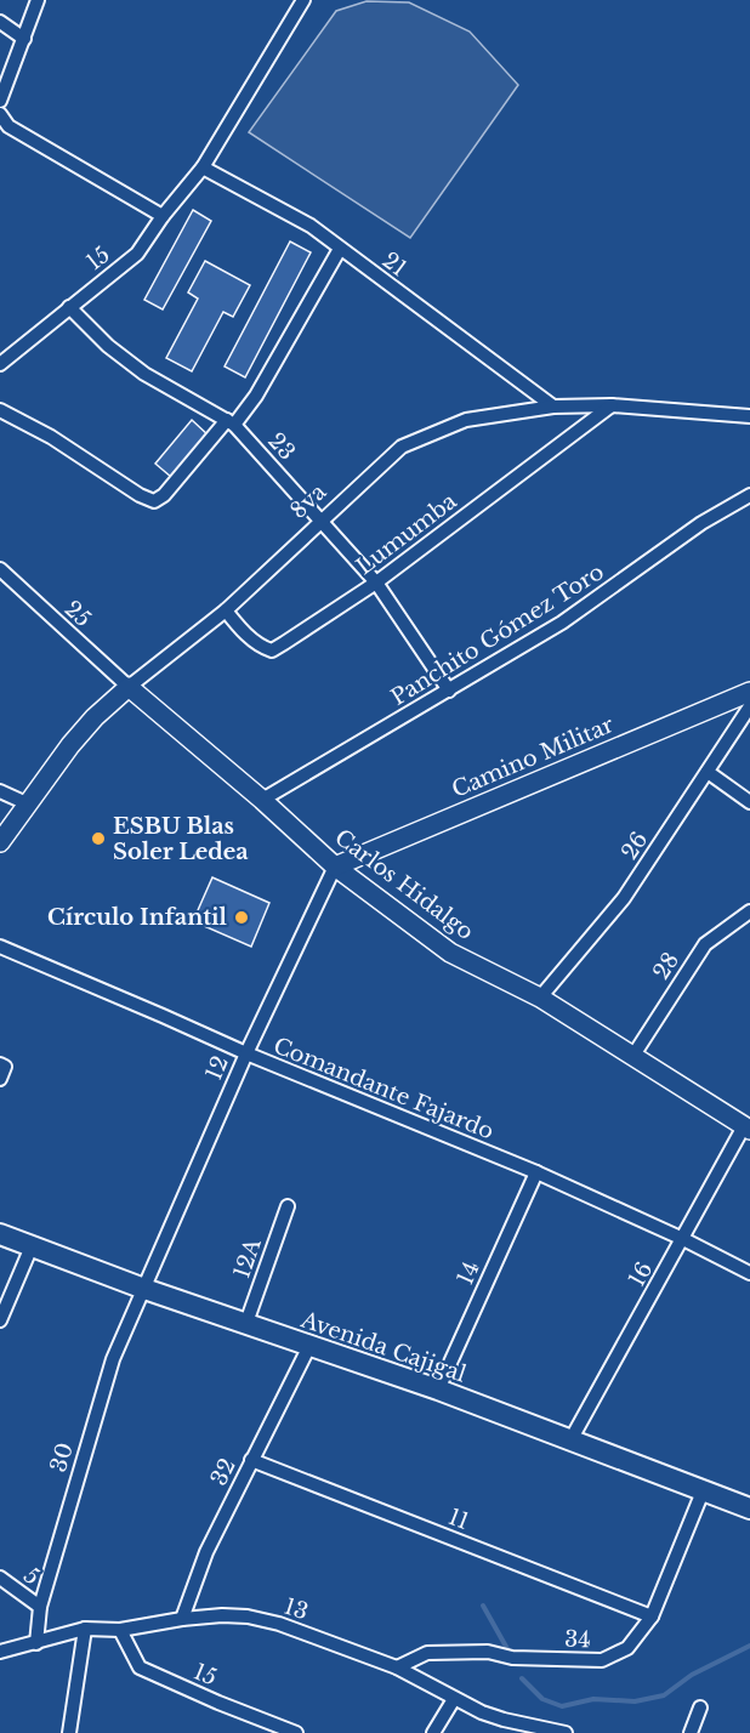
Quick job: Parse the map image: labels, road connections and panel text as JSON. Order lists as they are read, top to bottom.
{
  "streets": {
    "main road": [
      "8va",
      "Camino Militar",
      "Carlos Hidalgo",
      "Avenida Cajigal"
    ],
    "street": [
      "15",
      "21",
      "23",
      "Lumumba",
      "25",
      "Panchito Gómez Toro",
      "26",
      "28",
      "12",
      "Comandante Fajardo",
      "12A",
      "14",
      "16",
      "30",
      "32",
      "11",
      "5",
      "13",
      "34"
    ]
  },
  "crossings": [
    ["15", "21"],
    ["15", "23"],
    ["15", "13"],
    ["21", "8va"],
    ["23", "8va"],
    ["23", "Lumumba"],
    ["23", "Panchito Gómez Toro"],
    ["8va", "Lumumba"],
    ["8va", "25"],
    ["8va", "Carlos Hidalgo"],
    ["25", "Carlos Hidalgo"],
    ["Panchito Gómez Toro", "Carlos Hidalgo"],
    ["Camino Militar", "Carlos Hidalgo"],
    ["Camino Militar", "12"],
    ["26", "Carlos Hidalgo"],
    ["Carlos Hidalgo", "28"],
    ["Carlos Hidalgo", "12"],
    ["Carlos Hidalgo", "16"],
    ["12", "Comandante Fajardo"],
    ["12", "Avenida Cajigal"],
    ["12", "30"],
    ["Comandante Fajardo", "14"],
    ["Comandante Fajardo", "16"],
    ["12A", "Avenida Cajigal"],
    ["14", "Avenida Cajigal"],
    ["16", "Avenida Cajigal"],
    ["Avenida Cajigal", "30"],
    ["Avenida Cajigal", "32"],
    ["Avenida Cajigal", "34"],
    ["30", "5"],
    ["30", "13"],
    ["32", "11"],
    ["32", "13"],
    ["11", "34"],
    ["13", "34"]
  ],
  "places": ["ESBU Blas Soler Ledea", "Círculo Infantil"]
}
